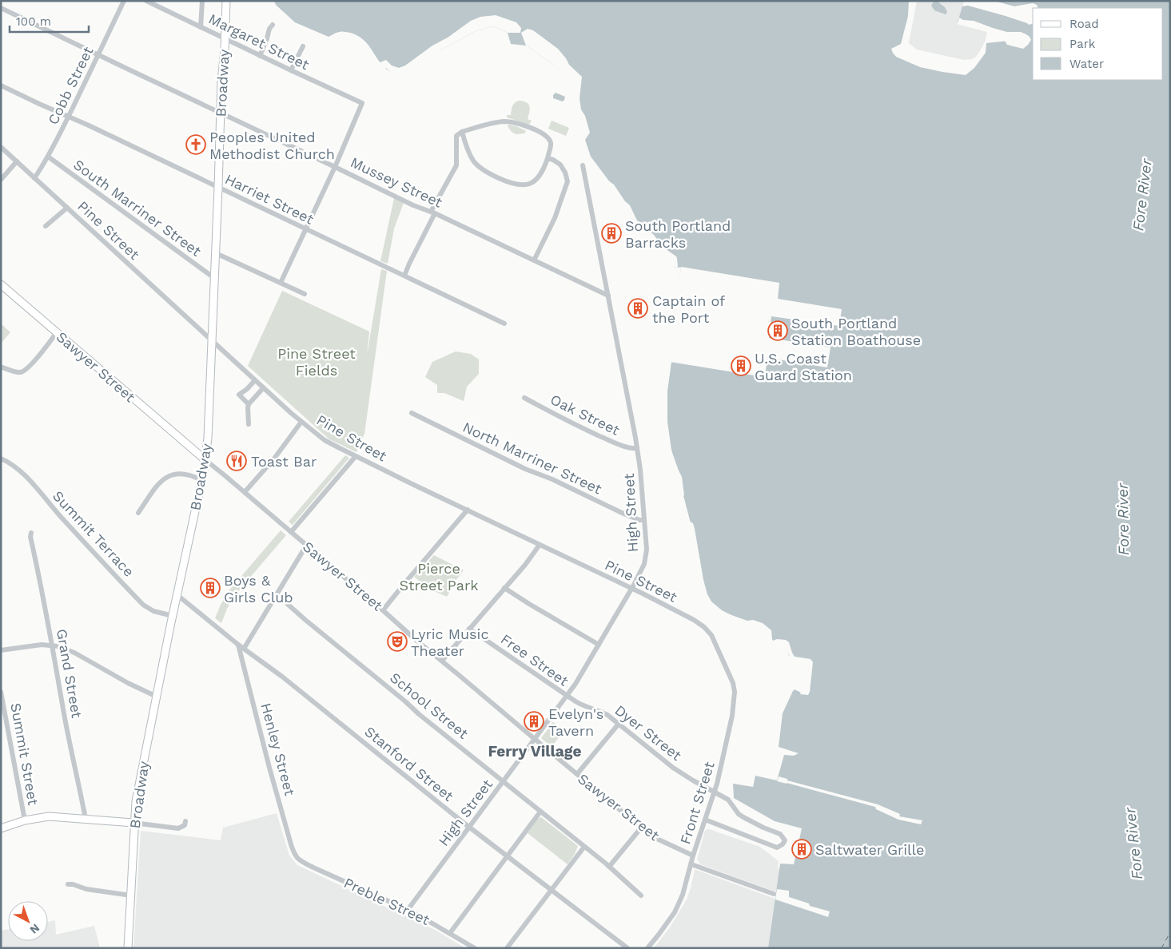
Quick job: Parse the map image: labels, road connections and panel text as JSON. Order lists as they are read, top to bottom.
{
  "streets": {
    "main road": ["Broadway", "Sawyer Street"],
    "street": [
      "Margaret Street",
      "Cobb Street",
      "Mussey Street",
      "Harriet Street",
      "South Marriner Street",
      "Pine Street",
      "Oak Street",
      "North Marriner Street",
      "High Street",
      "Summit Terrace",
      "Free Street",
      "Grand Street",
      "School Street",
      "Dyer Street",
      "Henley Street",
      "Summit Street",
      "Stanford Street",
      "Front Street",
      "Preble Street"
    ]
  },
  "crossings": [
    ["Margaret Street", "Broadway"],
    ["Margaret Street", "Mussey Street"],
    ["Broadway", "Mussey Street"],
    ["Broadway", "Harriet Street"],
    ["Broadway", "South Marriner Street"],
    ["Broadway", "Pine Street"],
    ["Broadway", "Sawyer Street"],
    ["Broadway", "Summit Terrace"],
    ["Broadway", "Stanford Street"],
    ["Cobb Street", "Mussey Street"],
    ["Cobb Street", "Harriet Street"],
    ["Cobb Street", "South Marriner Street"],
    ["Cobb Street", "Pine Street"],
    ["Mussey Street", "High Street"],
    ["Pine Street", "High Street"],
    ["Pine Street", "Front Street"],
    ["Sawyer Street", "High Street"],
    ["Sawyer Street", "Front Street"],
    ["Oak Street", "High Street"],
    ["North Marriner Street", "High Street"],
    ["High Street", "Free Street"],
    ["High Street", "School Street"],
    ["High Street", "Dyer Street"],
    ["High Street", "Stanford Street"],
    ["High Street", "Preble Street"],
    ["Free Street", "Dyer Street"],
    ["Dyer Street", "Front Street"],
    ["Henley Street", "Stanford Street"],
    ["Henley Street", "Preble Street"]
  ],
  "districts": ["Ferry Village"],
  "water": ["Fore River"],
  "parks": ["Pine Street Fields", "Pierce Street Park"],
  "places": {
    "church": ["Peoples United Methodist Church"],
    "building": [
      "South Portland Barracks",
      "Captain of the Port",
      "South Portland Station Boathouse",
      "U.S. Coast Guard Station",
      "Boys & Girls Club",
      "Evelyn's Tavern",
      "Saltwater Grille"
    ],
    "restaurant": ["Toast Bar"],
    "theatre": ["Lyric Music Theater"]
  },
  "legend": ["Road", "Park", "Water"],
  "scale_bar": "100 m",
  "north": "bottom right"
}
